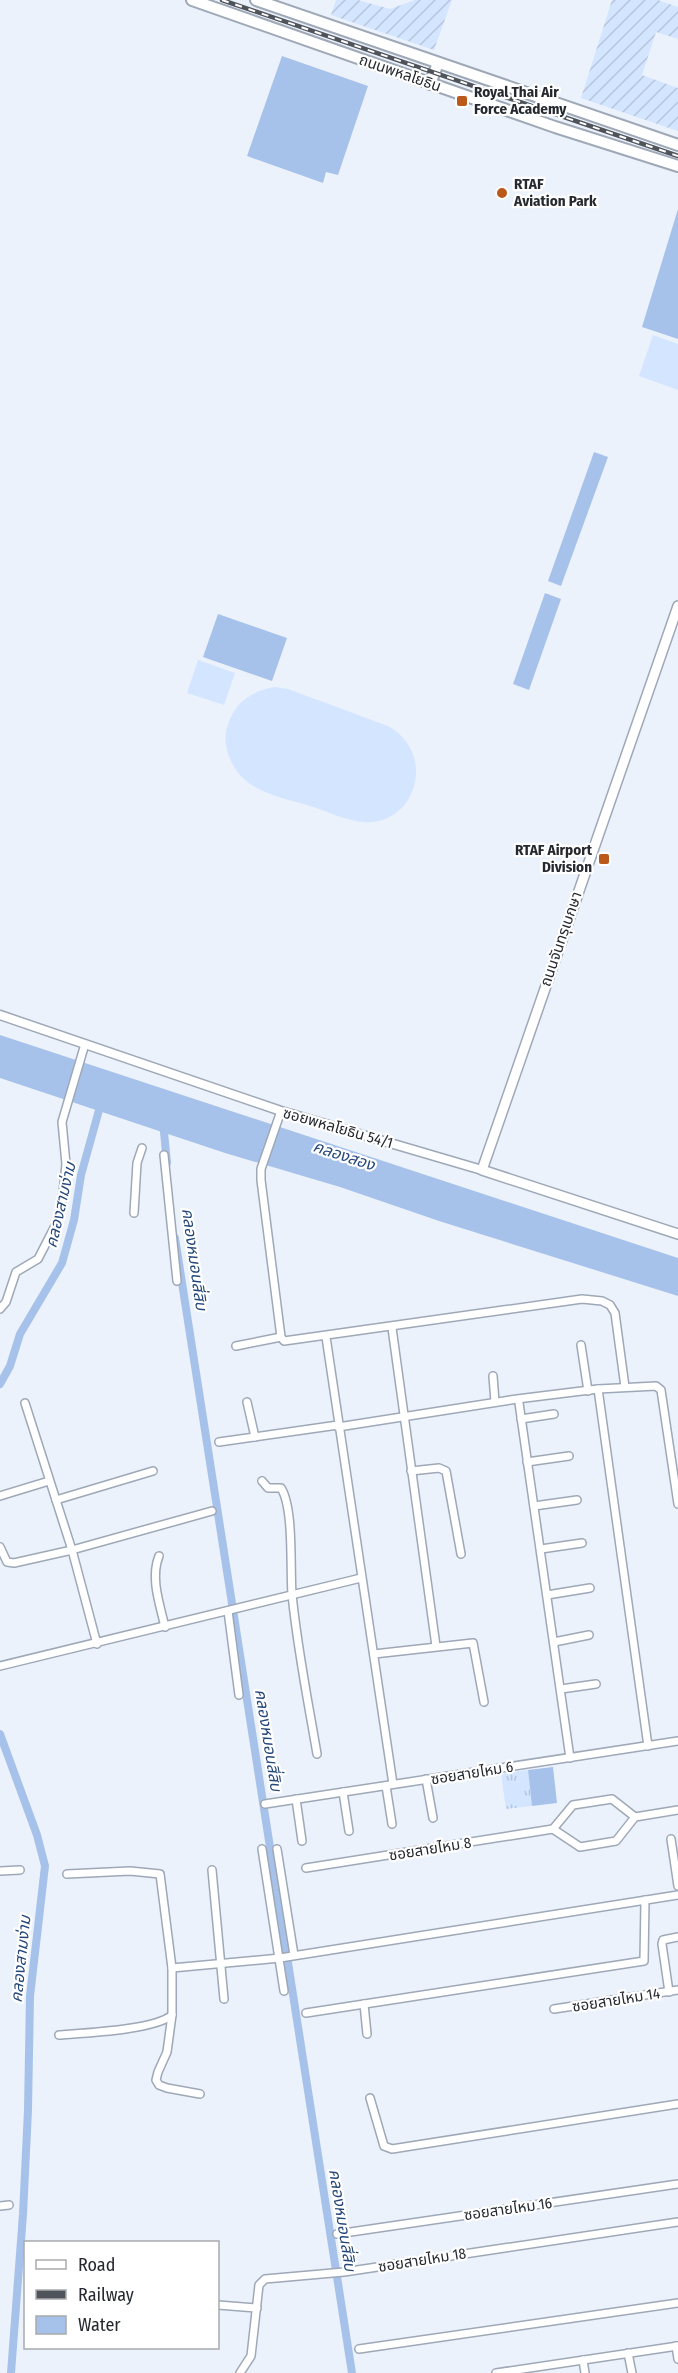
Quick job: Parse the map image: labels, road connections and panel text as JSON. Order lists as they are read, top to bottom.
{
  "streets": {
    "main road": ["ถนนพหลโยธิน", "ถนนจันทรุเบกษา", "ซอยพหลโยธิน 54/1"],
    "street": [
      "ซอยสายไหม 6",
      "ซอยสายไหม 8",
      "ซอยสายไหม 14",
      "ซอยสายไหม 16",
      "ซอยสายไหม 18"
    ]
  },
  "crossings": [
    ["ถนนจันทรุเบกษา", "ซอยพหลโยธิน 54/1"]
  ],
  "water": ["คลองสอง", "คลองสามง่าม", "คลองหมอนสี่สิบ"],
  "places": {
    "transit": ["Royal Thai Air Force Academy", "RTAF Airport Division"],
    "other": ["RTAF Aviation Park"]
  },
  "legend": ["Road", "Railway", "Water"]
}
